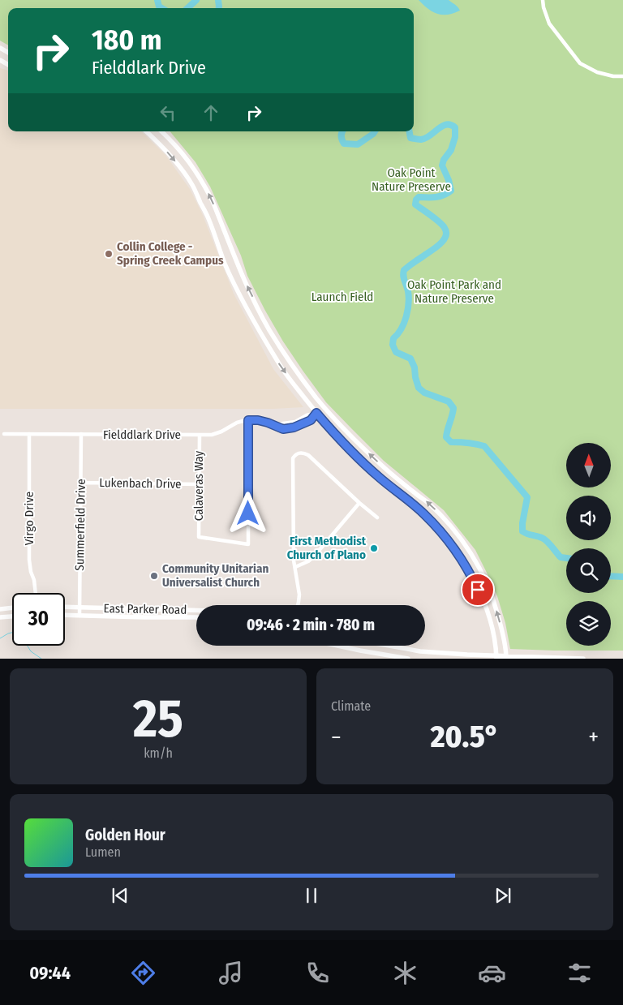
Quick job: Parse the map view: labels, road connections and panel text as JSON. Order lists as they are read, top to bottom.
{
  "streets": {
    "main road": ["East Parker Road"],
    "street": [
      "Fielddlark Drive",
      "Lukenbach Drive",
      "Calaveras Way",
      "Virgo Drive",
      "Summerfield Drive"
    ]
  },
  "crossings": [
    ["Fielddlark Drive", "Calaveras Way"],
    ["Fielddlark Drive", "Virgo Drive"],
    ["Fielddlark Drive", "Summerfield Drive"],
    ["Lukenbach Drive", "Calaveras Way"],
    ["Lukenbach Drive", "Summerfield Drive"],
    ["Summerfield Drive", "East Parker Road"]
  ],
  "parks": ["Oak Point Nature Preserve", "Oak Point Park and Nature Preserve", "Launch Field"],
  "places": ["Collin College - Spring Creek Campus", "First Methodist Church of Plano", "Community Unitarian Universalist Church"],
  "north": "top",
  "page": {
    "turn": ["180 m", "Fielddlark Drive"],
    "limit": "30",
    "trip": "09:46 · 2 min · 780 m",
    "tile": [
      ["25", "km/h"],
      "Climate"
    ],
    "heat": ["−", "20.5°", "+"],
    "song": ["Golden Hour", "Lumen"],
    "tabs": "09:44"
  }
}
